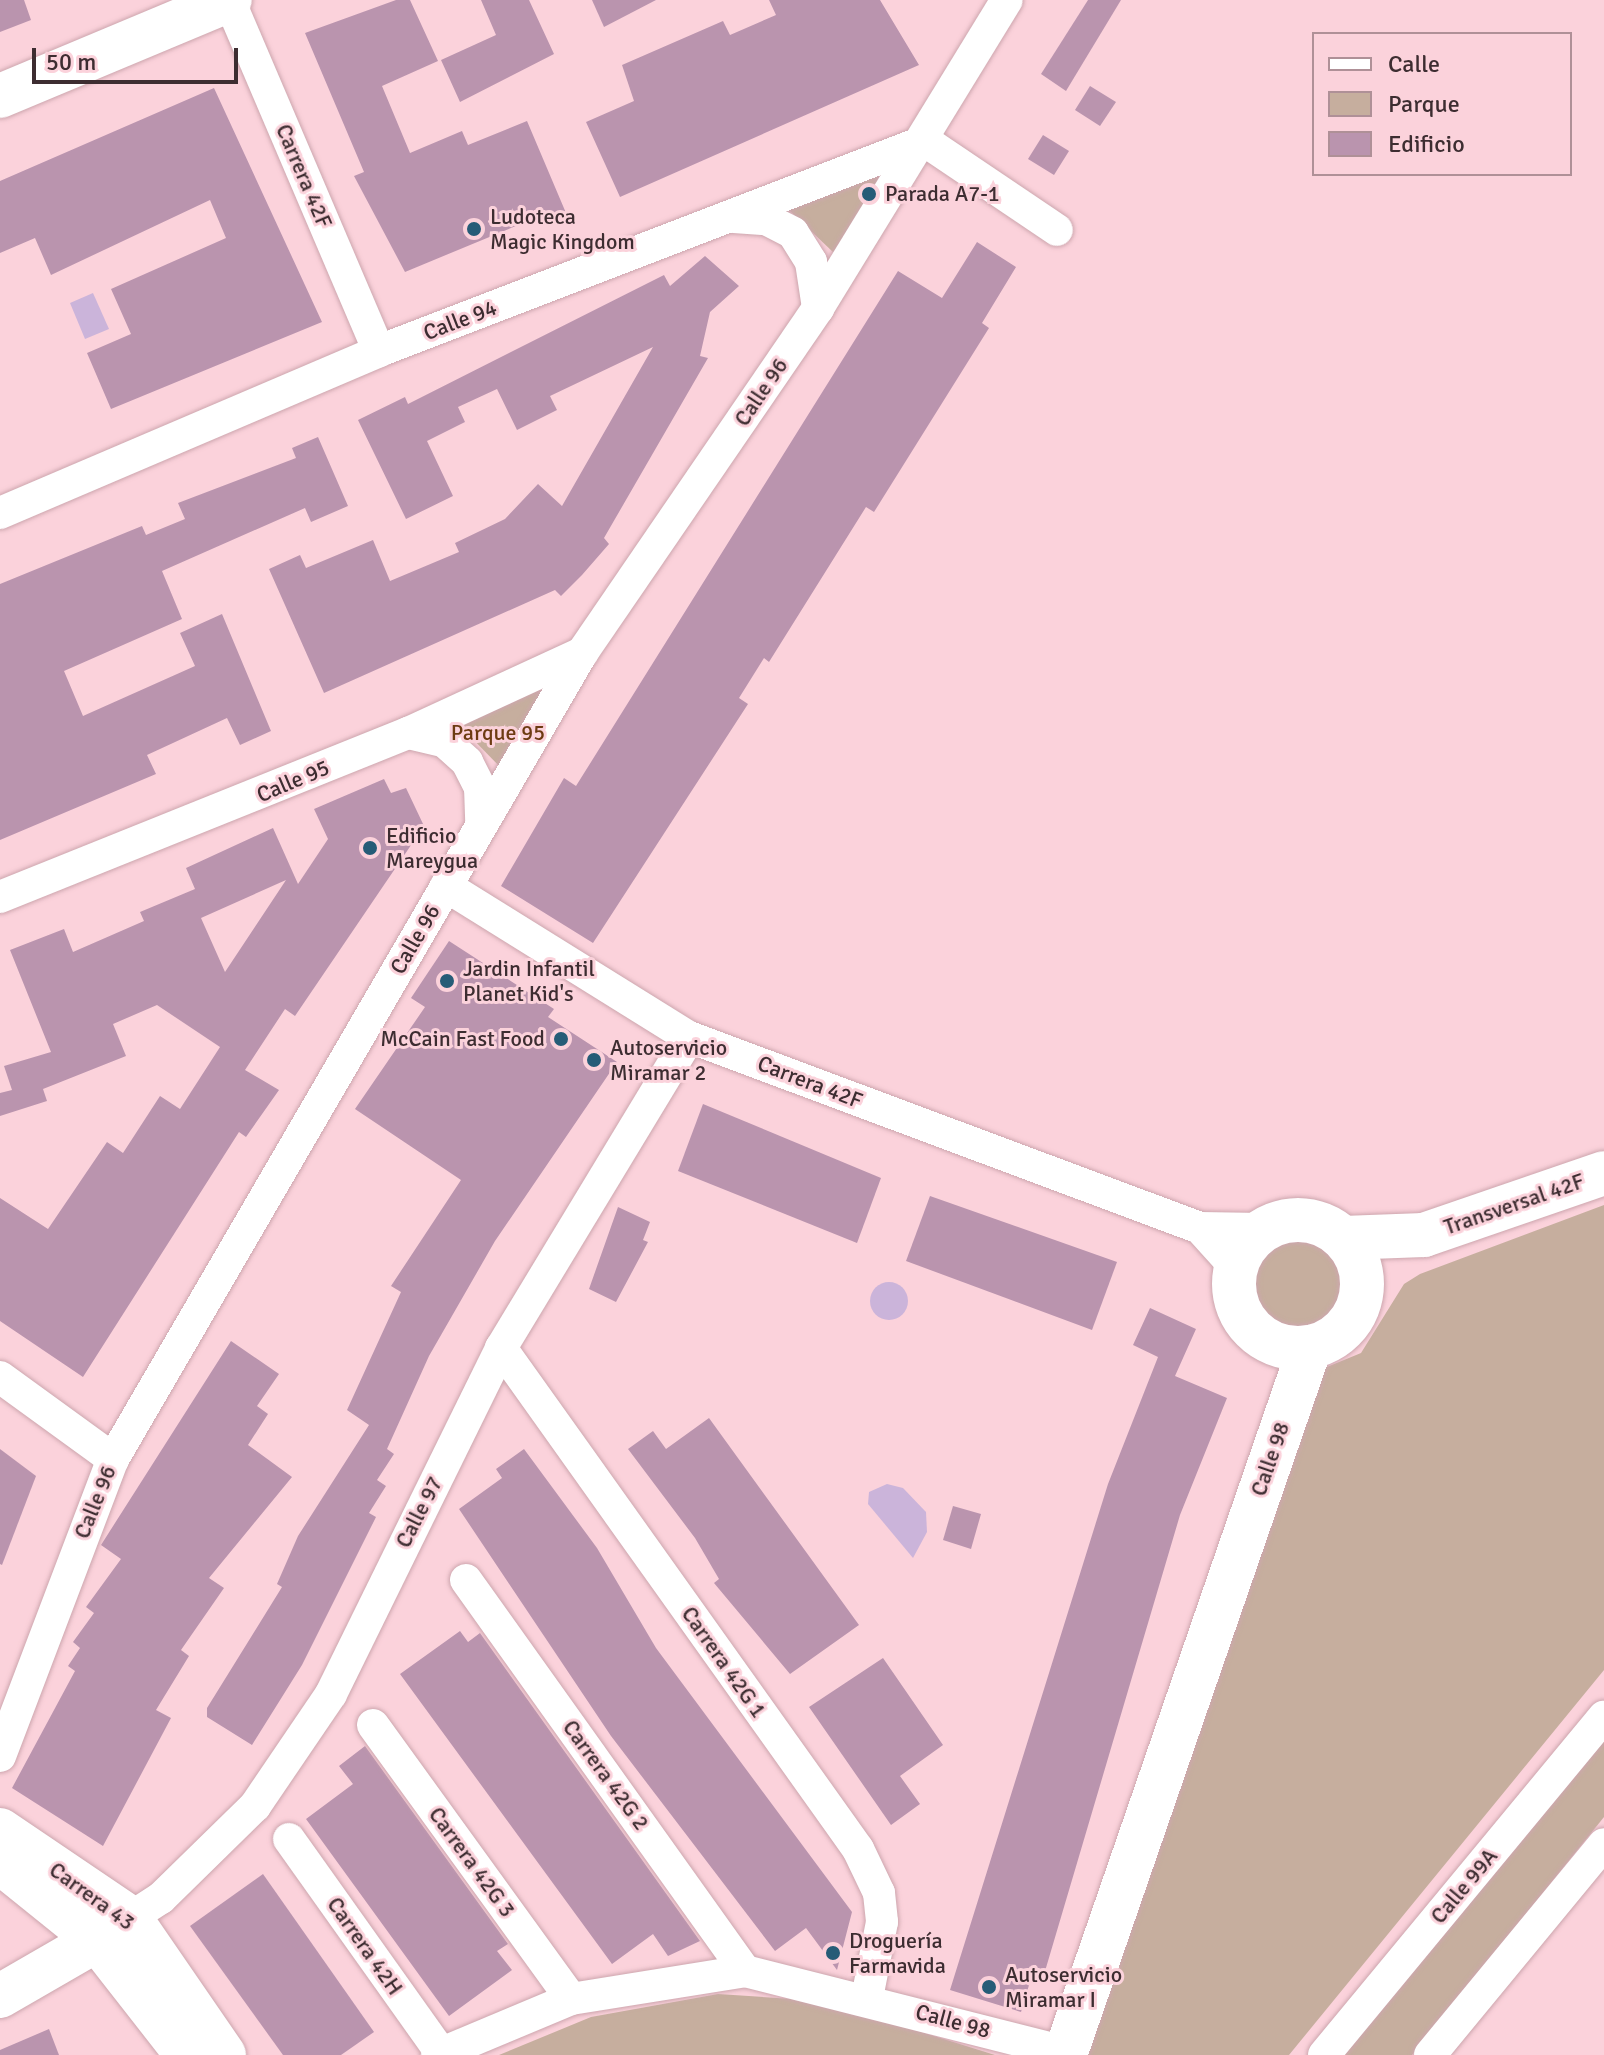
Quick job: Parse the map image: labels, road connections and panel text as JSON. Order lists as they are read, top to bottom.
{
  "streets": {
    "street": [
      "Carrera 42F",
      "Calle 94",
      "Calle 96",
      "Calle 95",
      "Transversal 42F",
      "Calle 98",
      "Calle 97",
      "Carrera 42G 1",
      "Carrera 42G 2",
      "Carrera 42G 3",
      "Calle 99A",
      "Carrera 43",
      "Carrera 42H"
    ]
  },
  "crossings": [
    ["Carrera 42F", "Calle 94"],
    ["Carrera 42F", "Calle 96"],
    ["Carrera 42F", "Transversal 42F"],
    ["Carrera 42F", "Calle 98"],
    ["Carrera 42F", "Calle 97"],
    ["Calle 94", "Calle 96"],
    ["Calle 96", "Calle 95"],
    ["Transversal 42F", "Calle 98"],
    ["Calle 98", "Carrera 42G 1"],
    ["Calle 98", "Carrera 42G 2"],
    ["Calle 98", "Carrera 42G 3"],
    ["Calle 98", "Carrera 42H"],
    ["Calle 97", "Carrera 42G 1"],
    ["Calle 97", "Carrera 43"]
  ],
  "parks": ["Parque 95"],
  "places": [
    "Parada A7-1",
    "Ludoteca Magic Kingdom",
    "Edificio Mareygua",
    "Jardin Infantil Planet Kid's",
    "McCain Fast Food",
    "Autoservicio Miramar 2",
    "Droguería Farmavida",
    "Autoservicio Miramar I"
  ],
  "legend": ["Calle", "Parque", "Edificio"],
  "scale_bar": "50 m"
}
